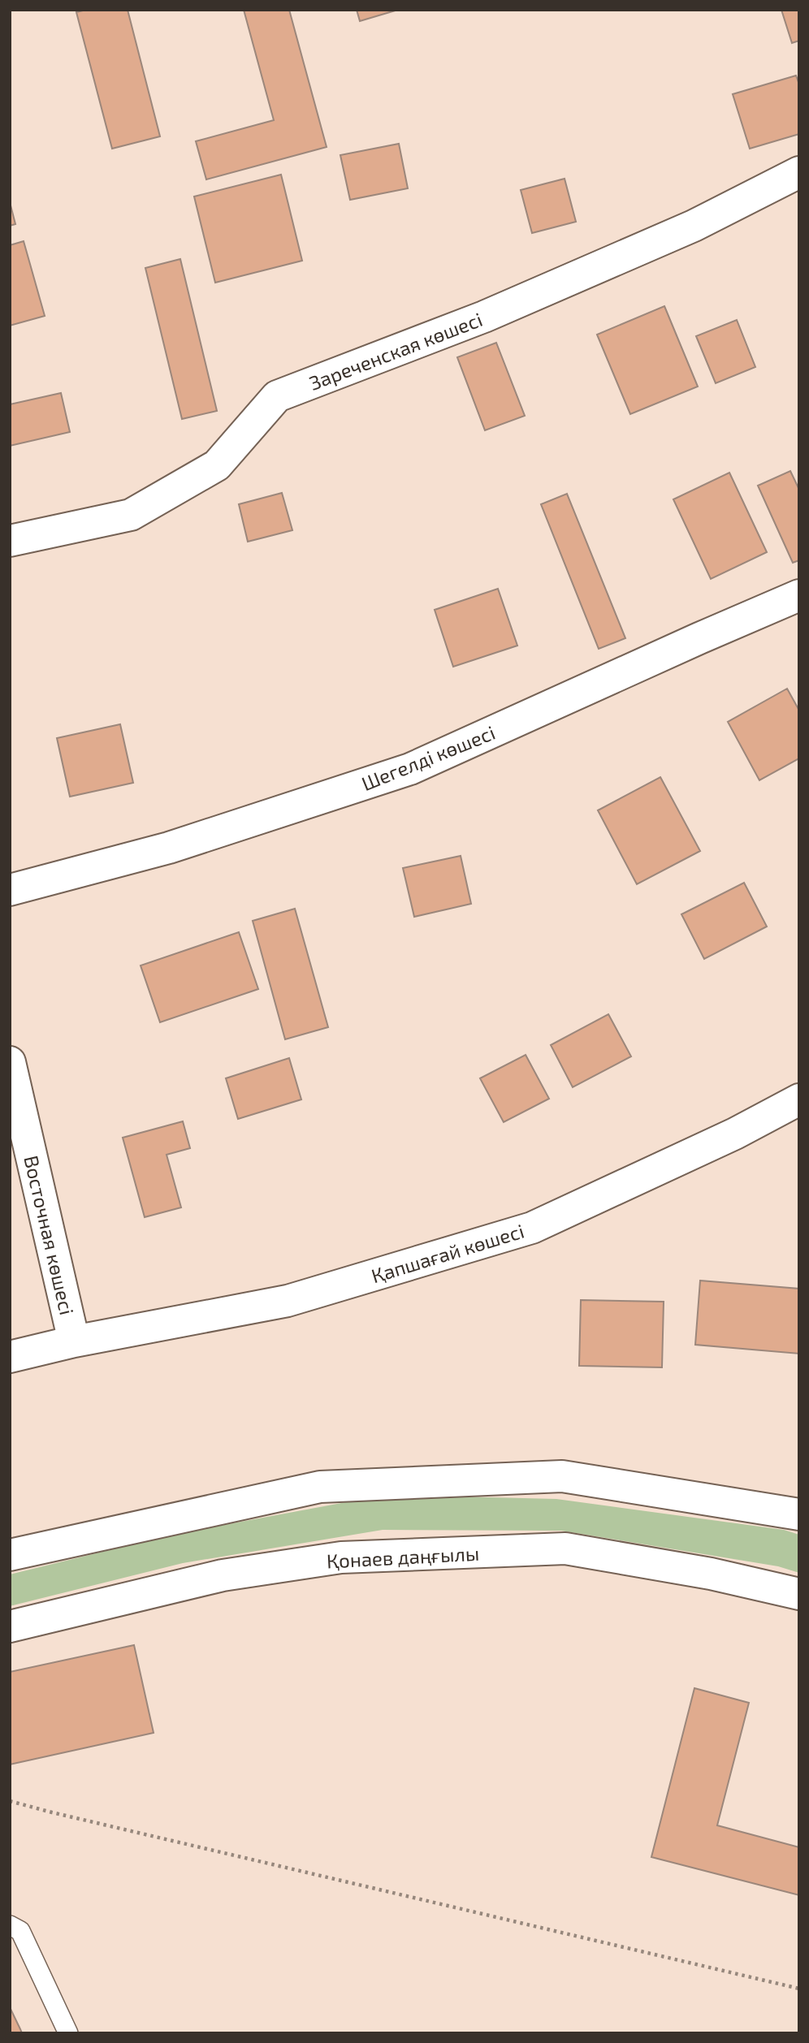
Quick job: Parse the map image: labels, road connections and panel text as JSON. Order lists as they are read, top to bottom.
{
  "streets": {
    "street": [
      "Зареченская көшесі",
      "Шегелді көшесі",
      "Восточная көшесі",
      "Қапшағай көшесі",
      "Қонаев даңғылы"
    ]
  },
  "crossings": [
    ["Восточная көшесі", "Қапшағай көшесі"]
  ]
}
